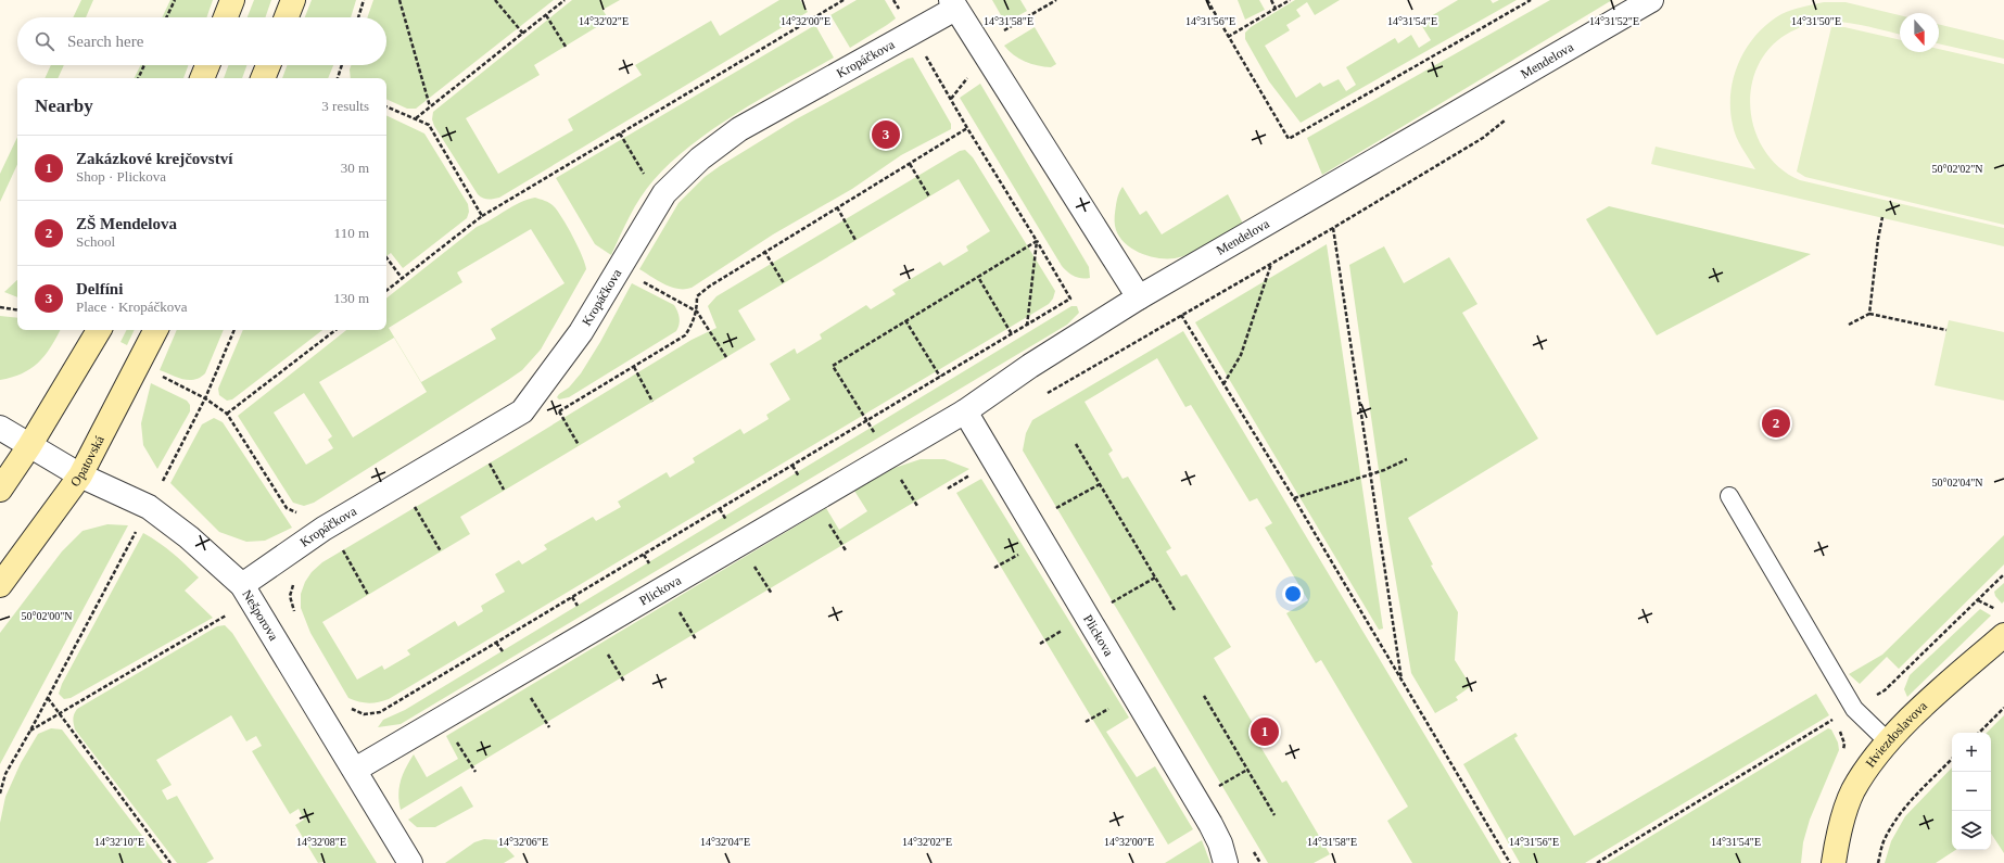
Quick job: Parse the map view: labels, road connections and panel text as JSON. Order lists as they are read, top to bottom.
{
  "streets": {
    "main road": ["Opatovská", "Hviezdoslavova"],
    "street": [
      "Kropáčkova",
      "Mendelova",
      "Plickova",
      "Nešporova"
    ]
  },
  "crossings": [
    ["Kropáčkova", "Nešporova"],
    ["Mendelova", "Plickova"],
    ["Opatovská", "Nešporova"],
    ["Plickova", "Nešporova"]
  ],
  "north": "bottom",
  "page": {
    "search": "Search here",
    "heading": ["Nearby", "3 results"],
    "pins": ["3", "2", "1"],
    "list": [
      {
        "mark": "1",
        "name": "Zakázkové krejčovství",
        "note": "Shop · Plickova",
        "value": "30 m"
      },
      {
        "mark": "2",
        "name": "ZŠ Mendelova",
        "note": "School",
        "value": "110 m"
      },
      {
        "mark": "3",
        "name": "Delfíni",
        "note": "Place · Kropáčkova",
        "value": "130 m"
      }
    ],
    "map_buttons": ["+", "−"]
  },
  "coordinates": [
    "14°32'02\"E",
    "14°32'00\"E",
    "14°31'58\"E",
    "14°31'56\"E",
    "14°31'54\"E",
    "14°31'52\"E",
    "14°31'50\"E",
    "50°02'02\"N",
    "50°02'04\"N",
    "50°02'00\"N",
    "14°32'10\"E",
    "14°32'08\"E",
    "14°32'06\"E",
    "14°32'04\"E"
  ]
}
